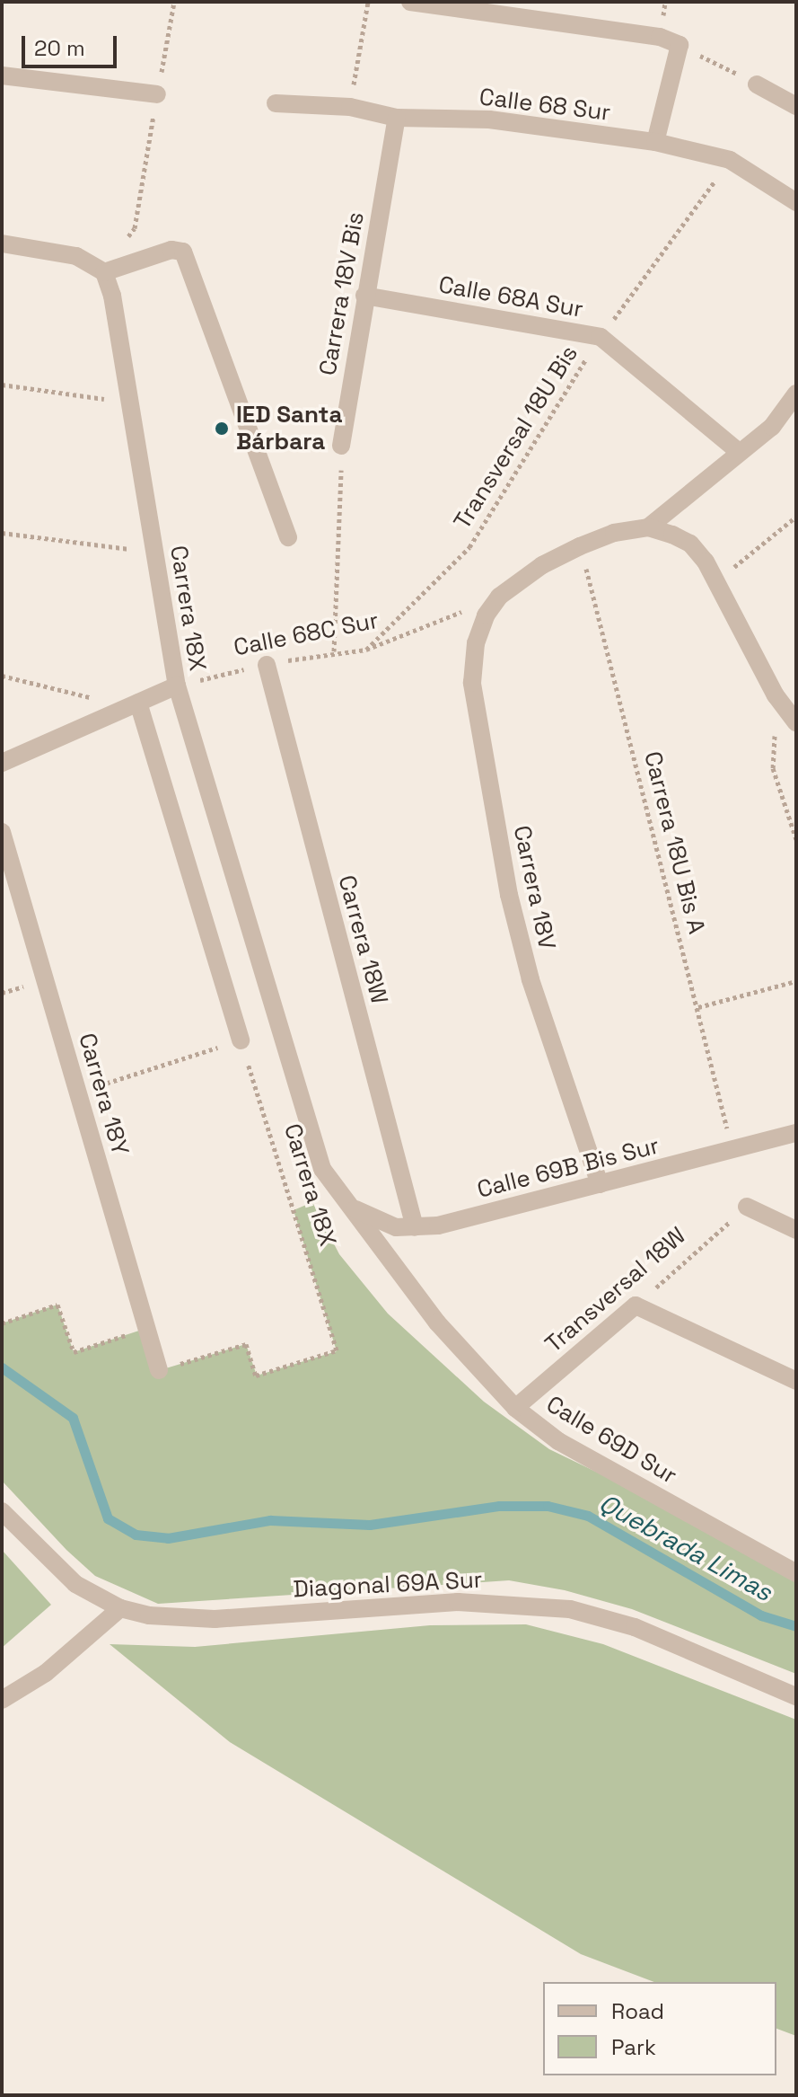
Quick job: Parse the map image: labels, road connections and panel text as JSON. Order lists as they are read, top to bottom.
{
  "streets": {
    "street": [
      "Calle 68 Sur",
      "Carrera 18V Bis",
      "Calle 68A Sur",
      "Carrera 18X",
      "Carrera 18V",
      "Carrera 18W",
      "Carrera 18Y",
      "Calle 69B Bis Sur",
      "Transversal 18W",
      "Calle 69D Sur",
      "Diagonal 69A Sur"
    ],
    "path": ["Transversal 18U Bis", "Calle 68C Sur", "Carrera 18U Bis A"]
  },
  "crossings": [
    ["Calle 68 Sur", "Carrera 18V Bis"],
    ["Calle 68 Sur", "Transversal 18U Bis"],
    ["Carrera 18V Bis", "Calle 68A Sur"],
    ["Calle 68A Sur", "Transversal 18U Bis"],
    ["Transversal 18U Bis", "Calle 68C Sur"],
    ["Carrera 18X", "Calle 68C Sur"],
    ["Carrera 18X", "Carrera 18Y"],
    ["Carrera 18X", "Calle 69B Bis Sur"],
    ["Carrera 18X", "Calle 69D Sur"],
    ["Calle 68C Sur", "Carrera 18V"],
    ["Calle 68C Sur", "Carrera 18W"],
    ["Carrera 18U Bis A", "Calle 69B Bis Sur"],
    ["Carrera 18V", "Calle 69B Bis Sur"],
    ["Carrera 18W", "Calle 69B Bis Sur"],
    ["Calle 69B Bis Sur", "Calle 69D Sur"],
    ["Transversal 18W", "Calle 69D Sur"]
  ],
  "water": ["Quebrada Limas"],
  "places": ["IED Santa Bárbara"],
  "legend": ["Road", "Park"],
  "scale_bar": "20 m"
}
